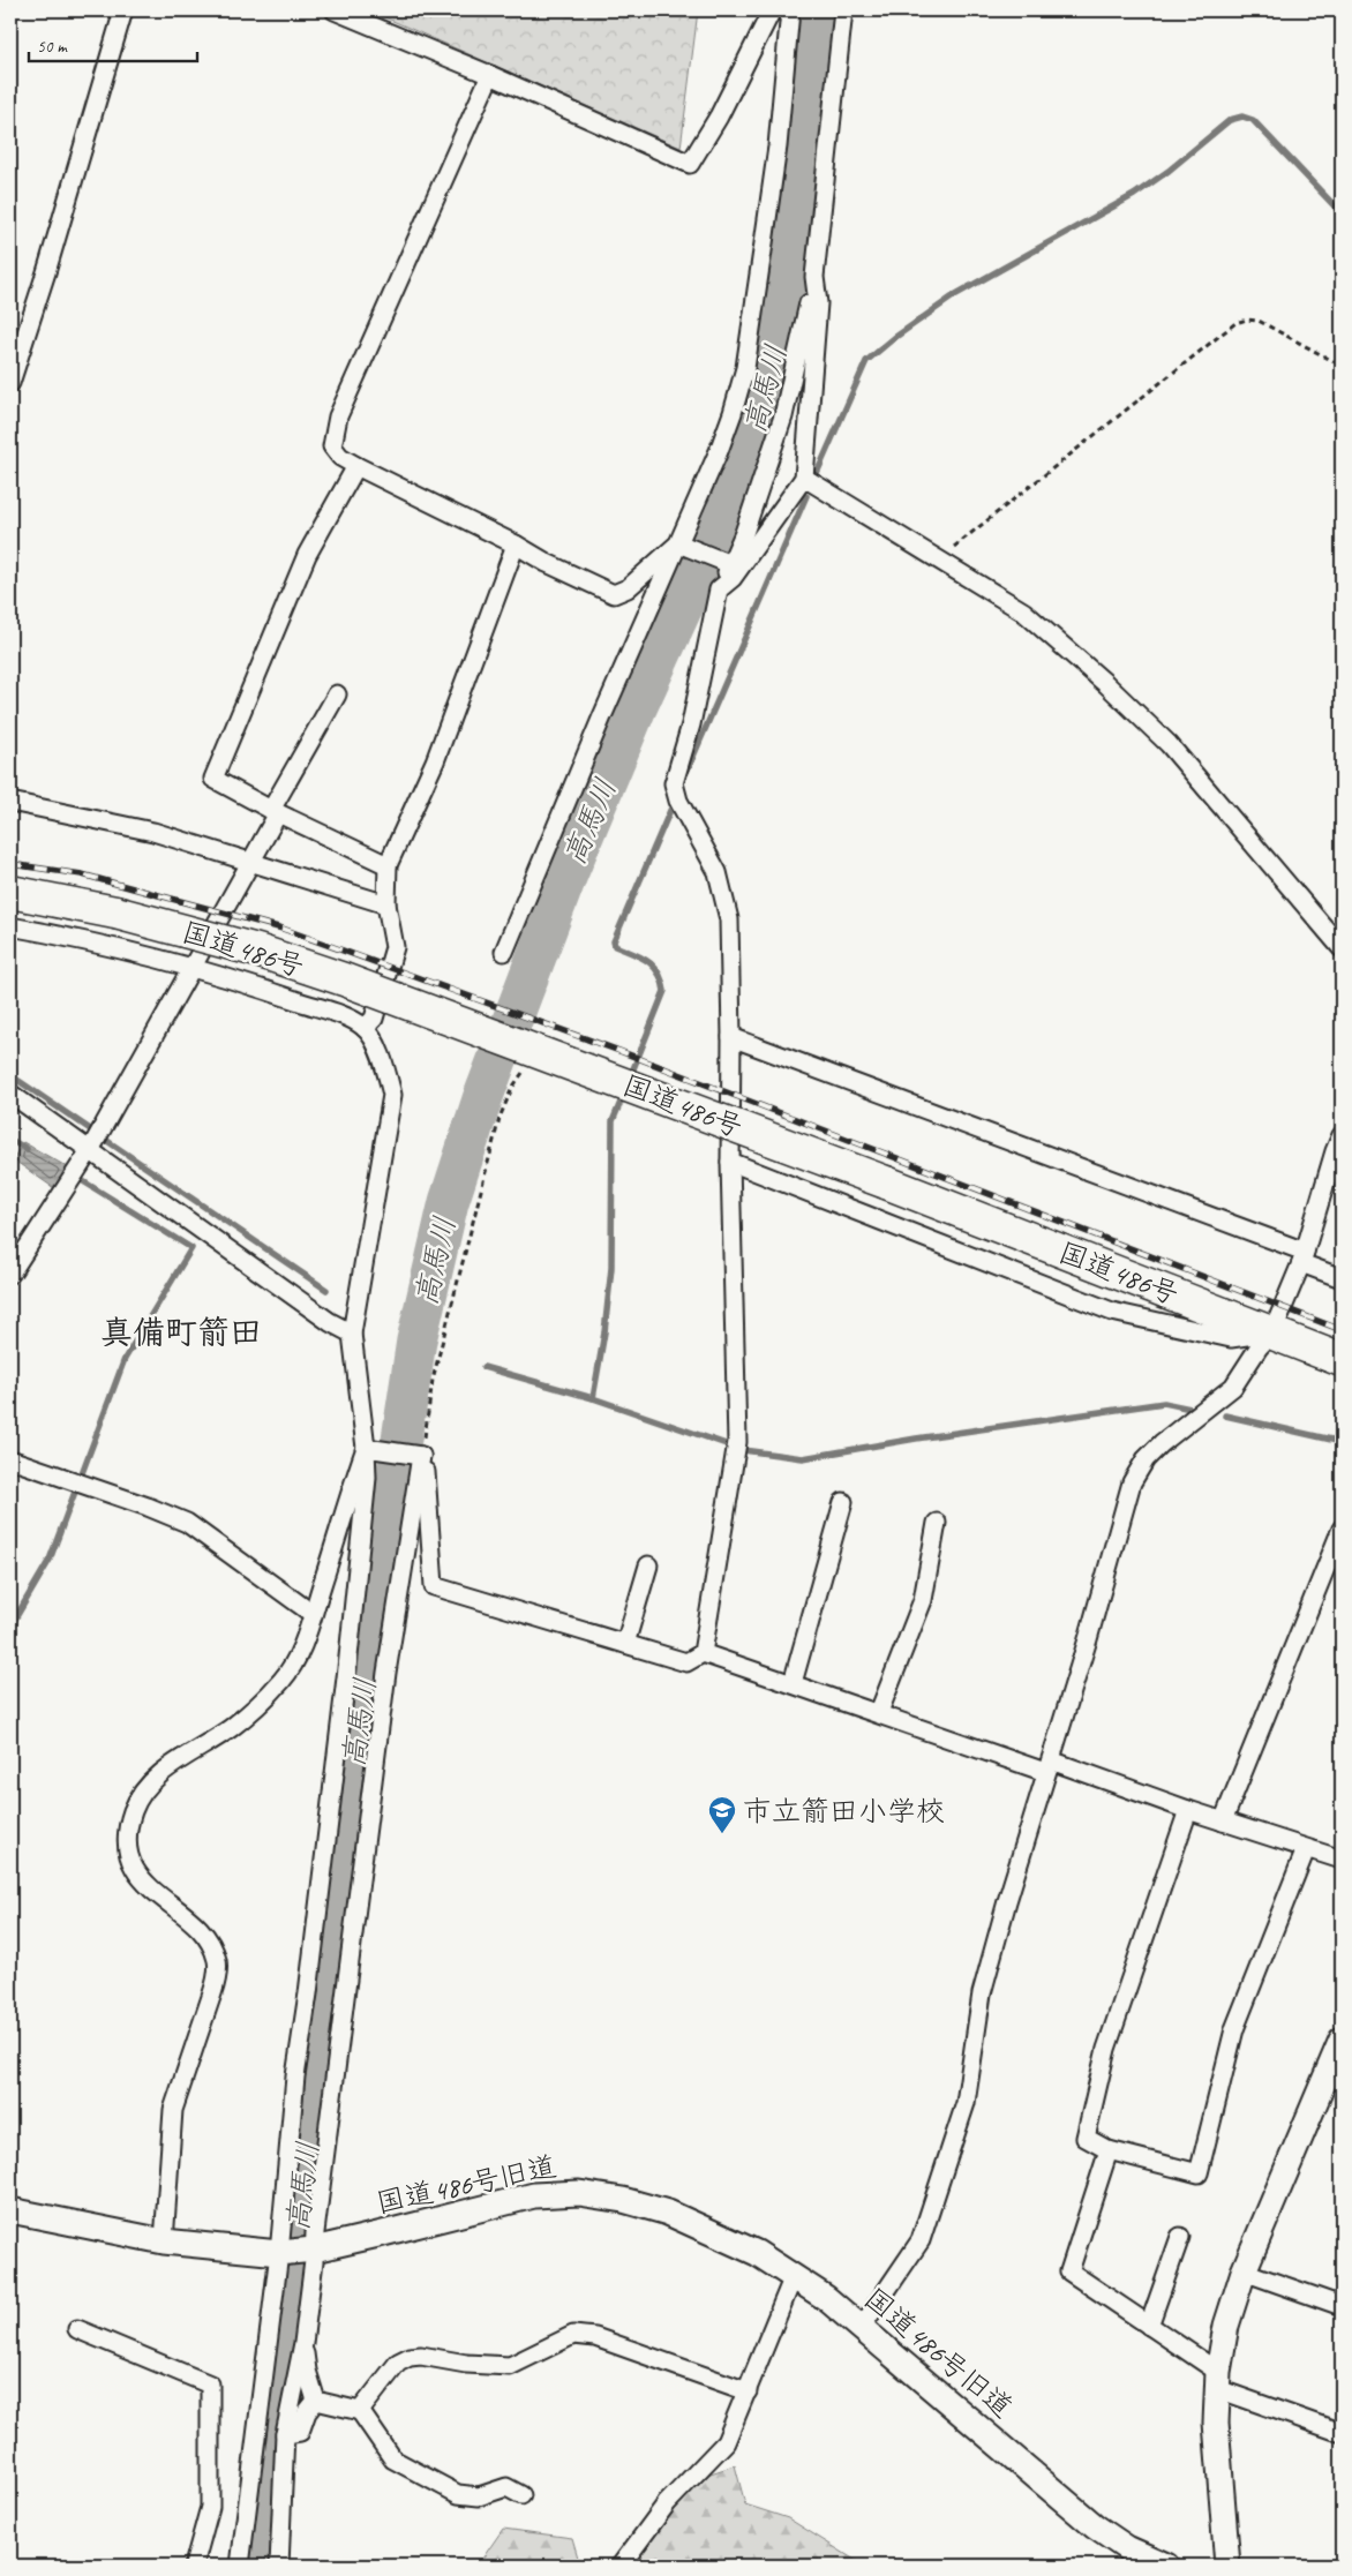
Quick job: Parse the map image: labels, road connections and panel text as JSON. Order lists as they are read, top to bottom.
{
  "streets": {
    "highway": ["国道486号"],
    "street": ["国道486号旧道"]
  },
  "districts": ["真備町箭田"],
  "water": ["高馬川"],
  "places": {
    "school or university": ["市立箭田小学校"]
  },
  "scale_bar": "50 m"
}
